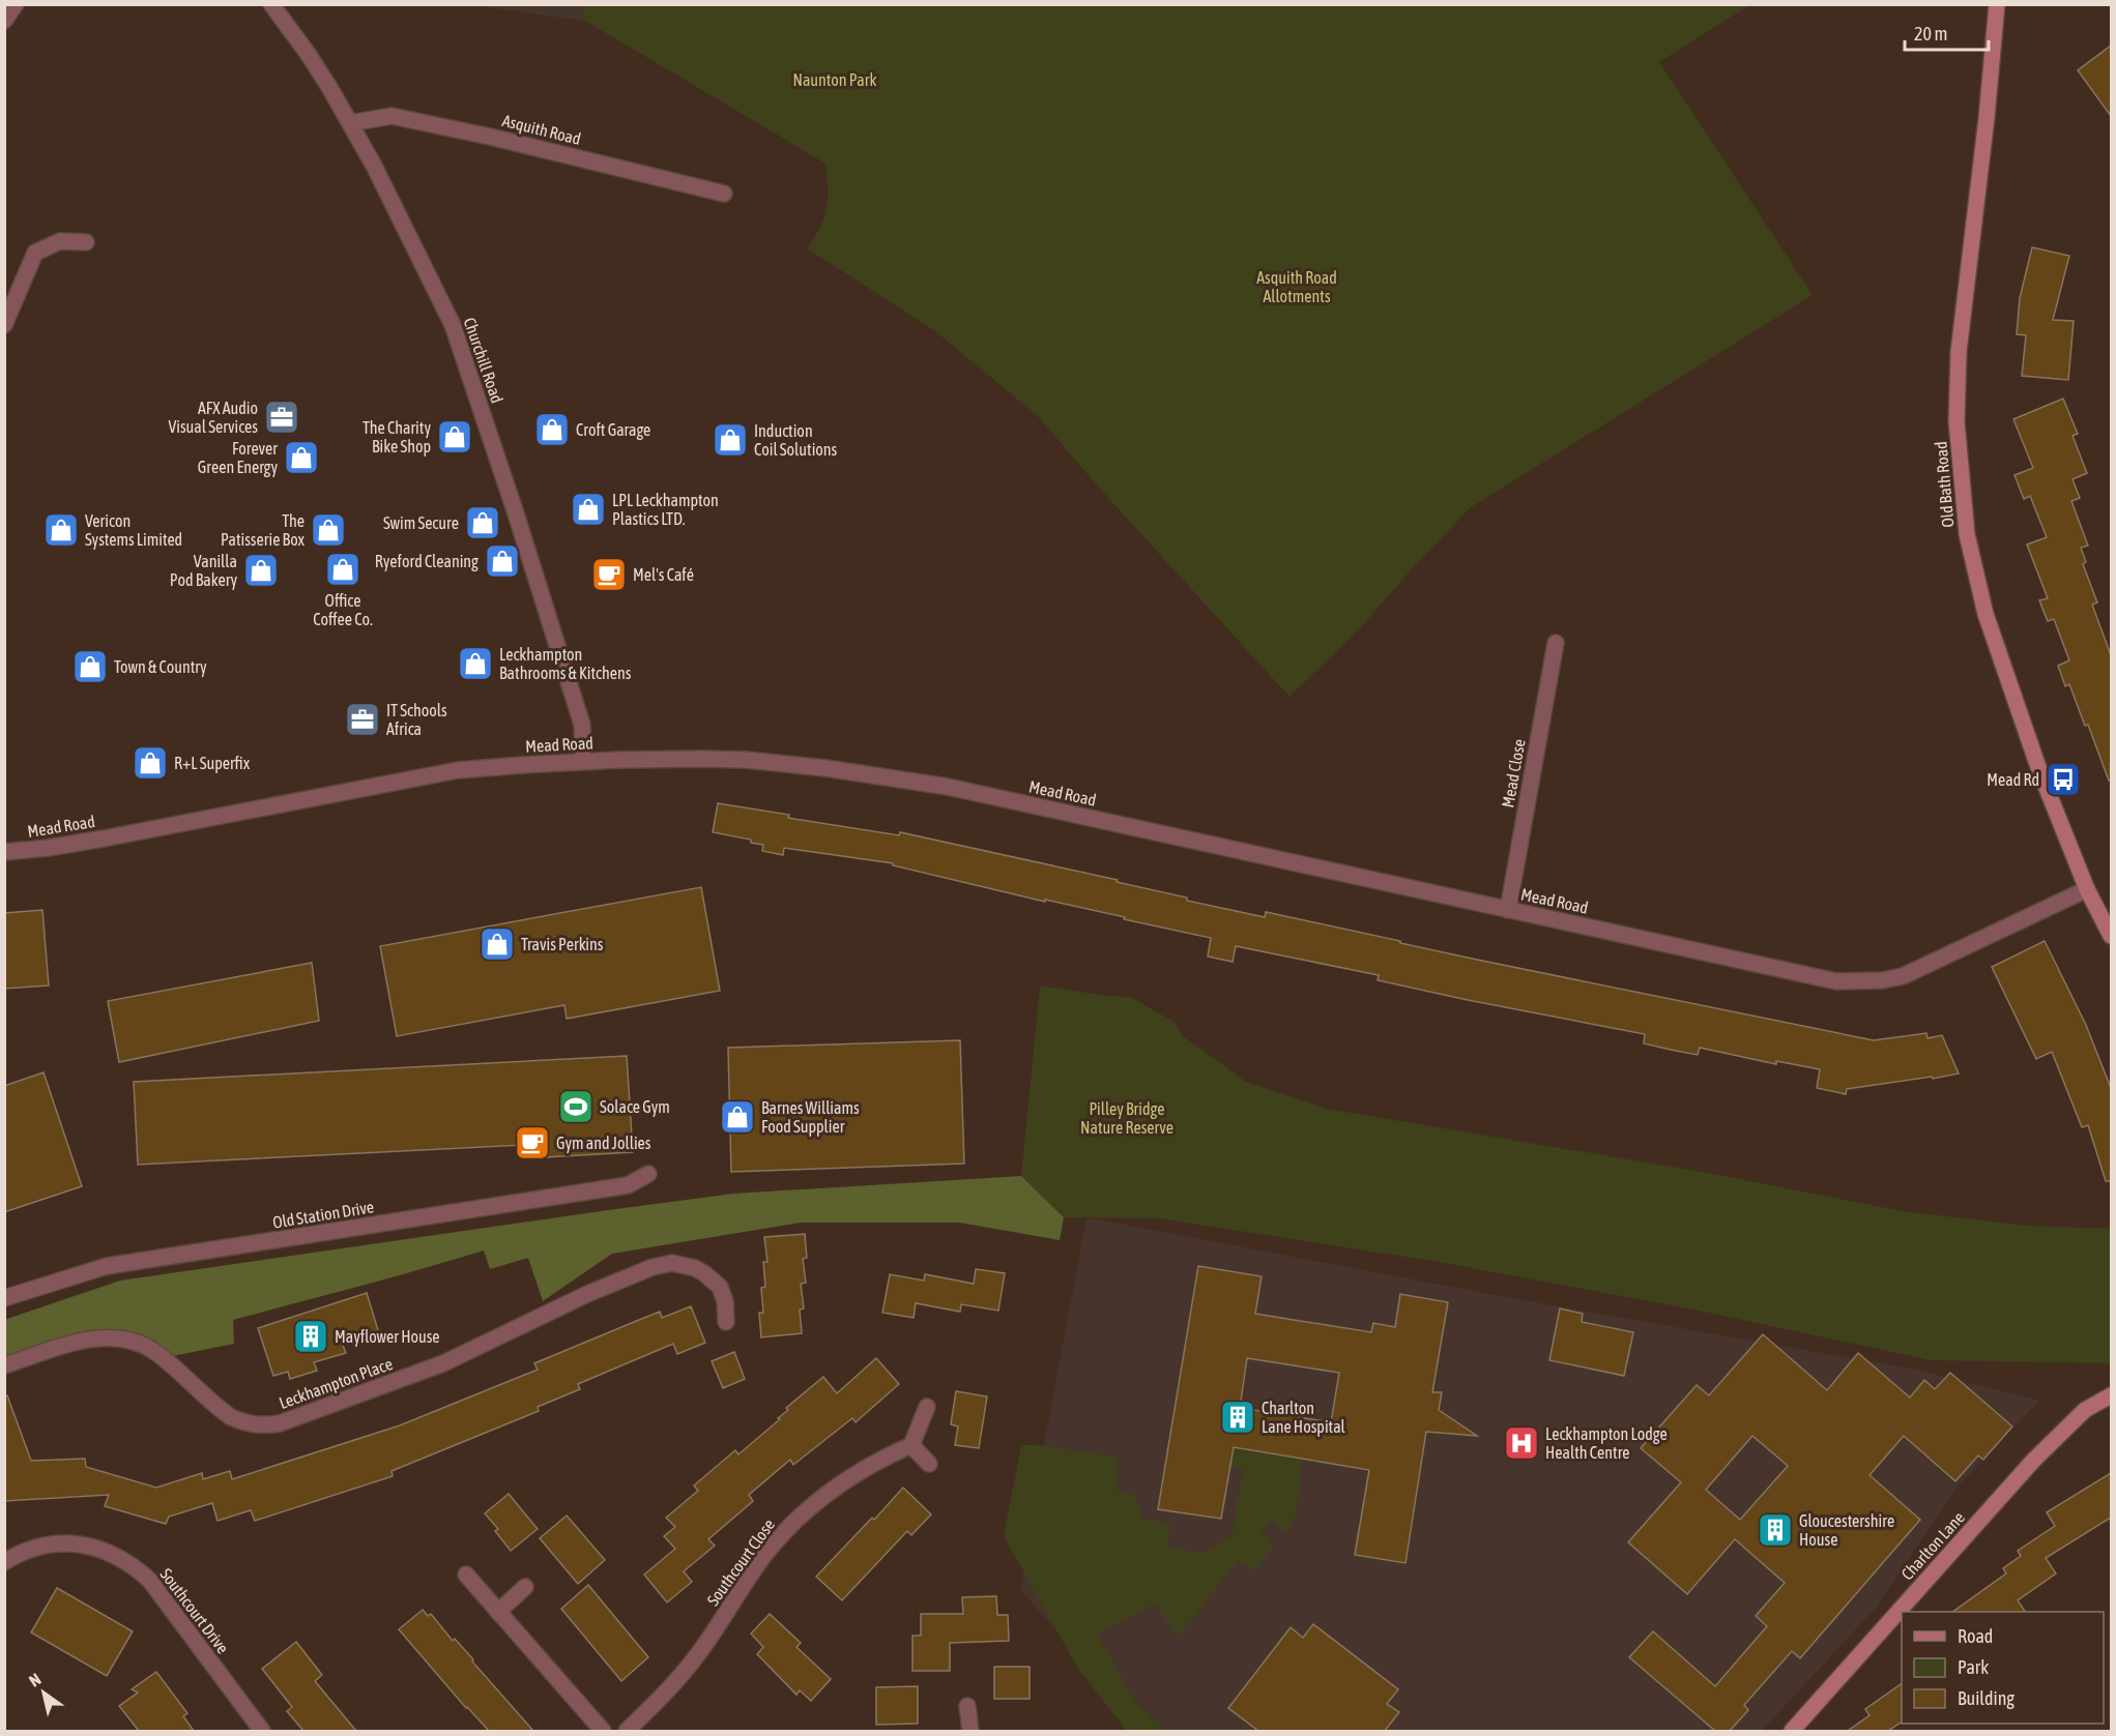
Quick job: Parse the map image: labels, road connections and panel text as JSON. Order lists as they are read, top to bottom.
{
  "streets": {
    "street": [
      "Asquith Road",
      "Churchill Road",
      "Old Bath Road",
      "Mead Road",
      "Mead Close",
      "Old Station Drive",
      "Leckhampton Place",
      "Charlton Lane",
      "Southcourt Close",
      "Southcourt Drive"
    ]
  },
  "crossings": [
    ["Asquith Road", "Churchill Road"],
    ["Churchill Road", "Mead Road"],
    ["Old Bath Road", "Mead Road"],
    ["Mead Road", "Mead Close"]
  ],
  "parks": ["Naunton Park", "Asquith Road Allotments", "Pilley Bridge Nature Reserve"],
  "places": {
    "office": ["AFX Audio Visual Services", "IT Schools Africa"],
    "shop": [
      "Croft Garage",
      "The Charity Bike Shop",
      "Induction Coil Solutions",
      "Forever Green Energy",
      "LPL Leckhampton Plastics LTD.",
      "Swim Secure",
      "Vericon Systems Limited",
      "The Patisserie Box",
      "Ryeford Cleaning",
      "Office Coffee Co.",
      "Vanilla Pod Bakery",
      "Leckhampton Bathrooms & Kitchens",
      "Town & Country",
      "R+L Superfix",
      "Travis Perkins",
      "Barnes Williams Food Supplier"
    ],
    "cafe": ["Mel's Café", "Gym and Jollies"],
    "bus stop": ["Mead Rd"],
    "sports": ["Solace Gym"],
    "building": ["Mayflower House", "Charlton Lane Hospital", "Gloucestershire House"],
    "hospital": ["Leckhampton Lodge Health Centre"]
  },
  "legend": ["Road", "Park", "Building"],
  "scale_bar": "20 m",
  "north": "top left"
}
